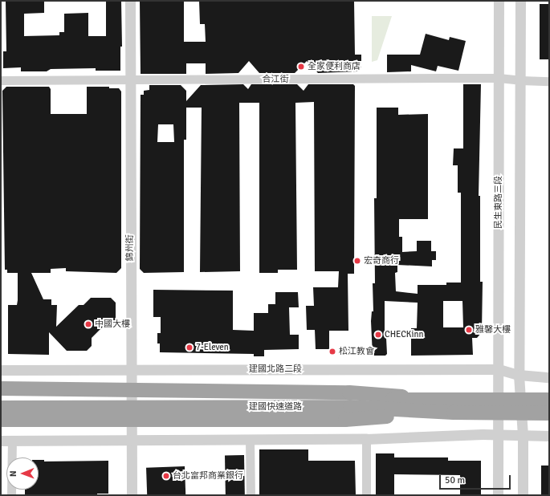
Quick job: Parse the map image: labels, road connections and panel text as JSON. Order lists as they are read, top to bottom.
{
  "streets": {
    "highway": ["建國快速道路"],
    "street": [
      "合江街",
      "民生東路三段",
      "錦州街",
      "建國北路二段"
    ]
  },
  "crossings": [
    ["合江街", "民生東路三段"],
    ["合江街", "錦州街"],
    ["民生東路三段", "建國北路二段"],
    ["錦州街", "建國北路二段"]
  ],
  "places": [
    "全家便利商店",
    "宏奇商行",
    "中國大樓",
    "雅馨大樓",
    "CHECKinn",
    "7-Eleven",
    "松江教會",
    "台北富邦商業銀行"
  ],
  "scale_bar": "50 m",
  "north": "left"
}
